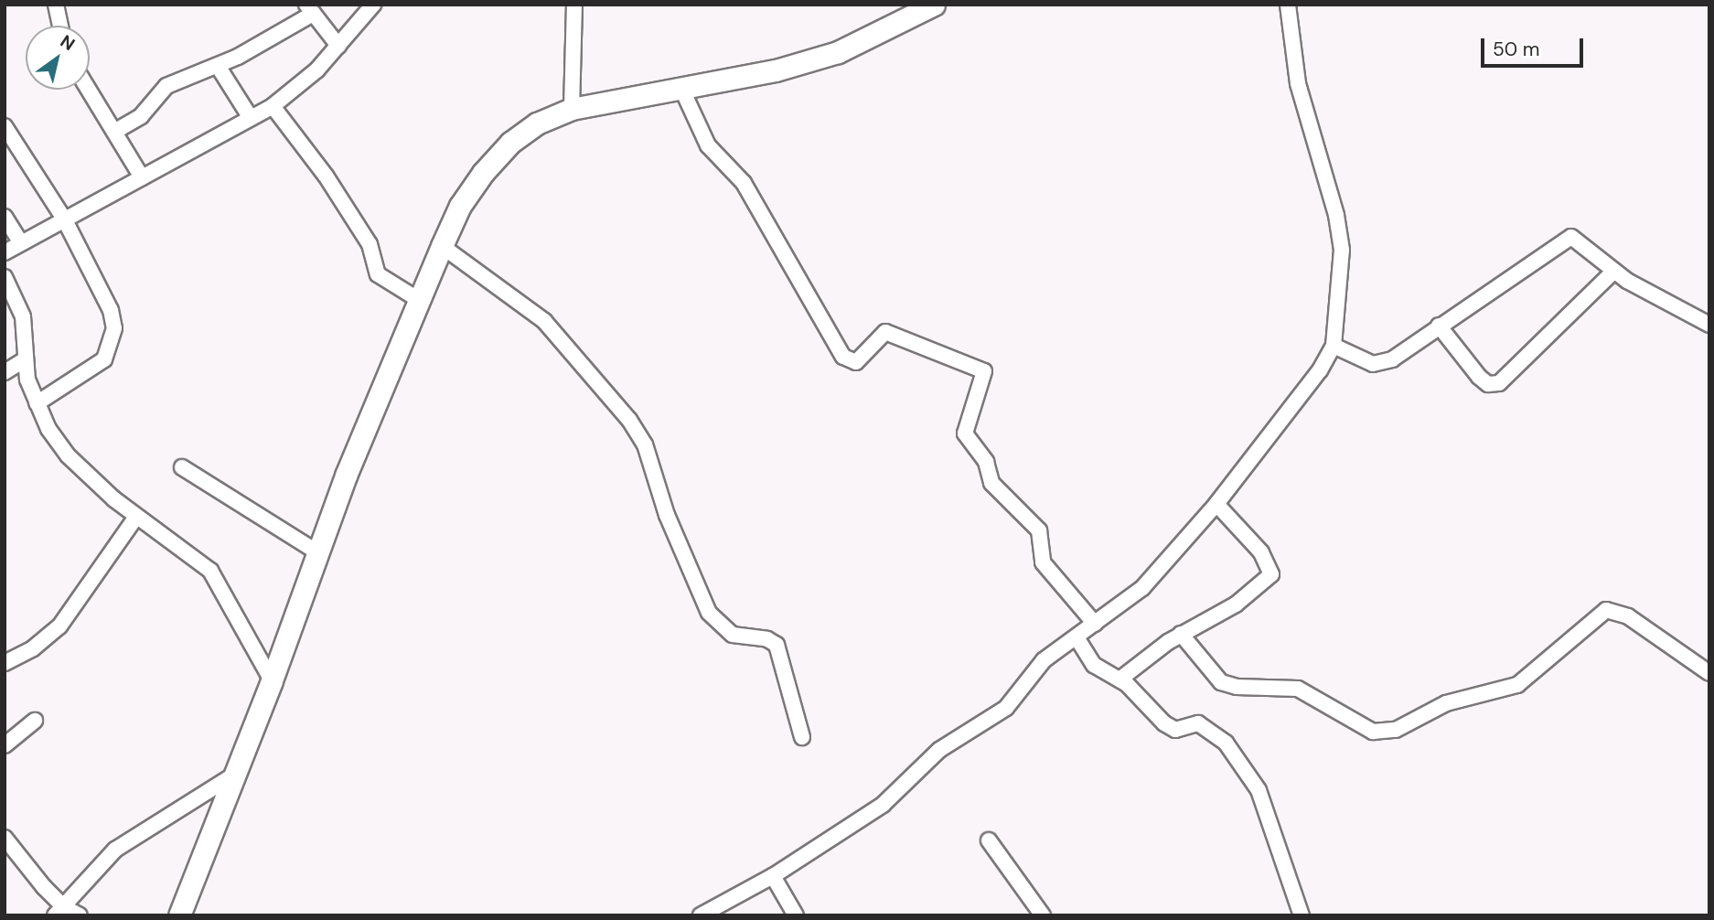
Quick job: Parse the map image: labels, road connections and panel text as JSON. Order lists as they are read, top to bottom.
{
  "scale_bar": "50 m",
  "north": "top right"
}
